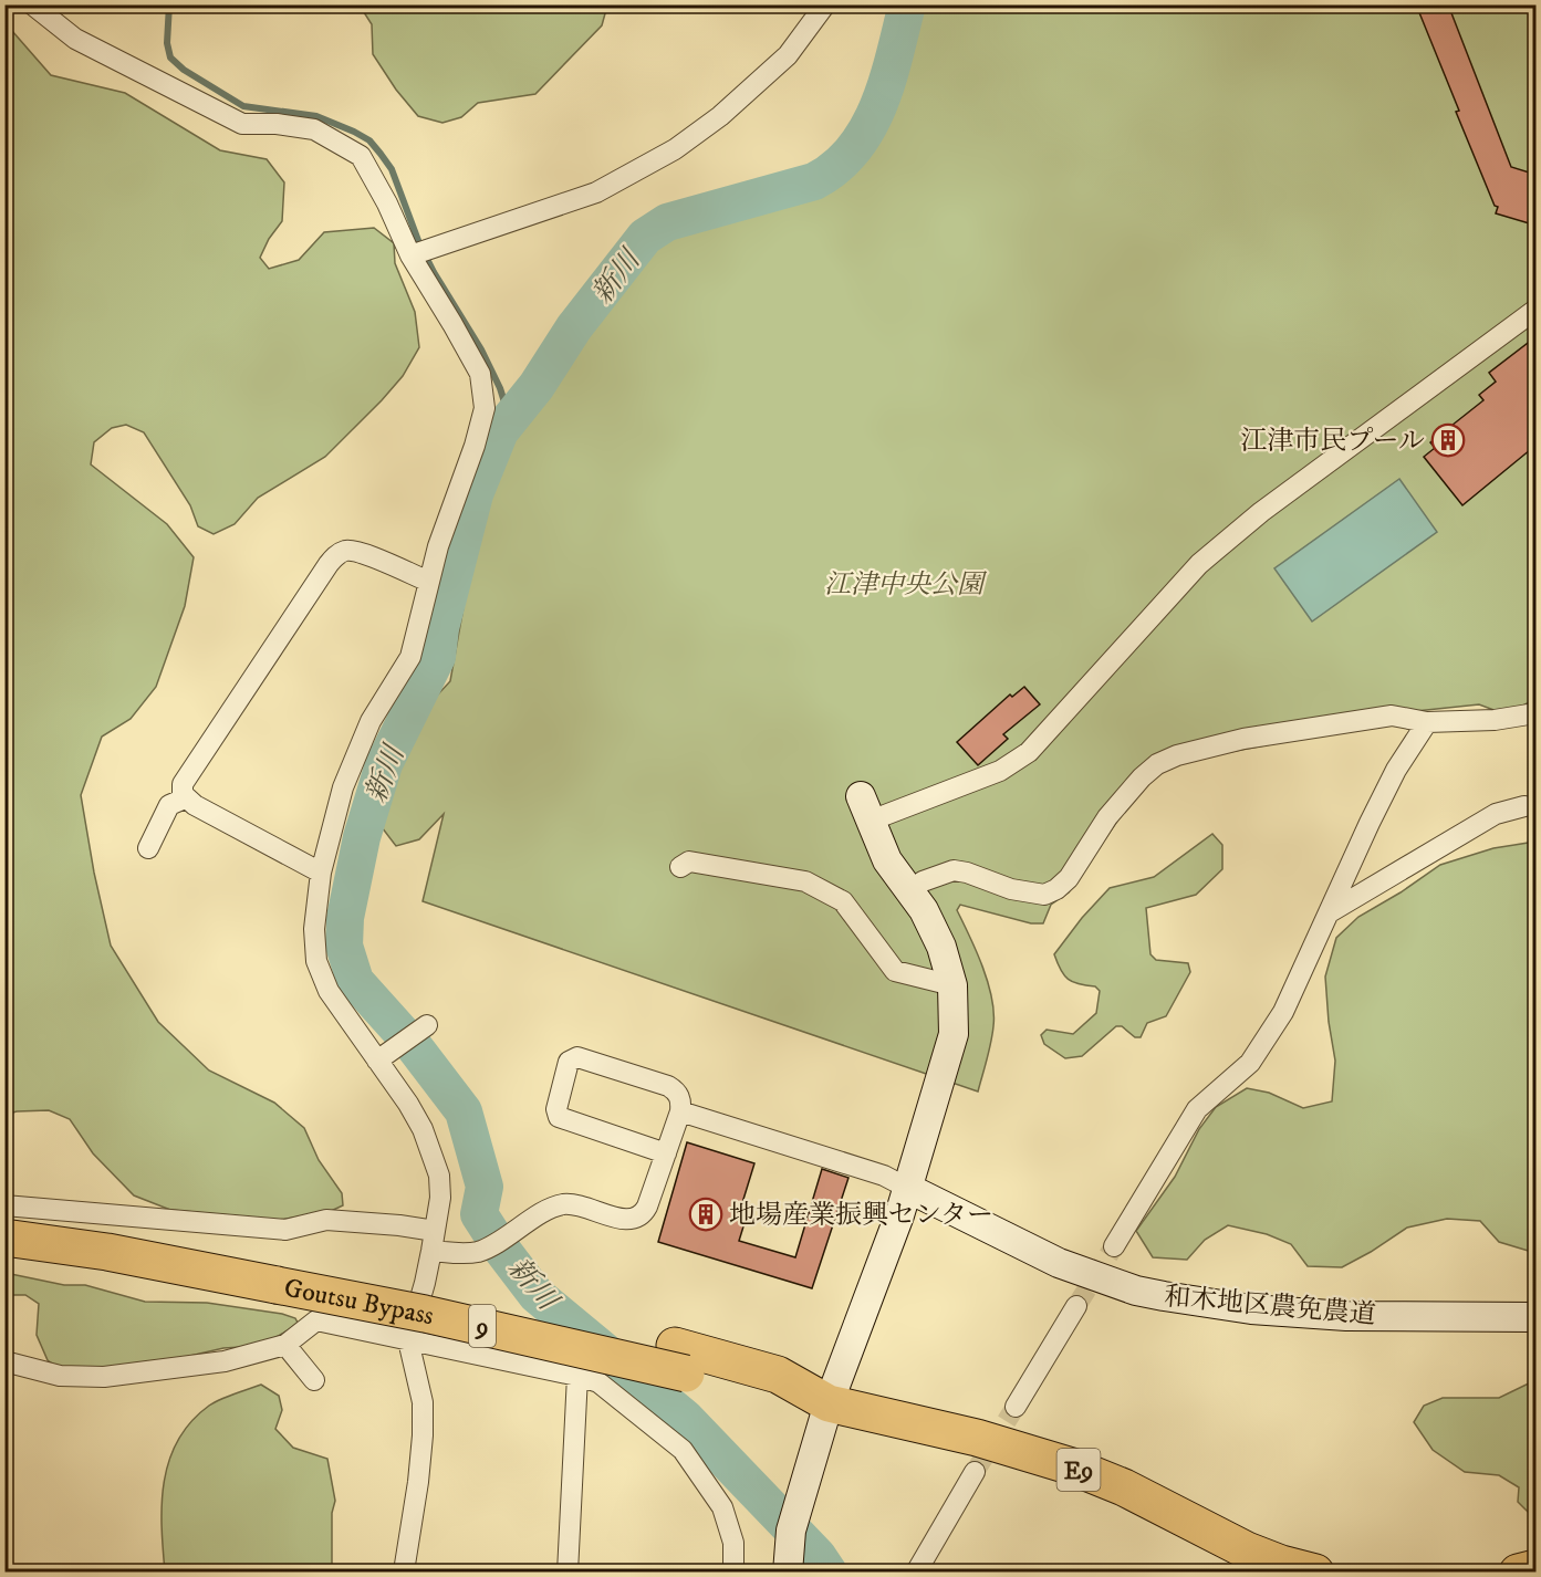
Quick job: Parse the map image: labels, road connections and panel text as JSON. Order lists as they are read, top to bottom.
{
  "streets": {
    "highway": ["Goutsu Bypass", "9", "E9"],
    "street": ["和木地区農免農道"]
  },
  "crossings": [
    ["Goutsu Bypass", "E9"]
  ],
  "water": ["新川"],
  "parks": ["江津中央公園"],
  "places": {
    "building": ["江津市民プール", "地場産業振興センター"]
  }
}
